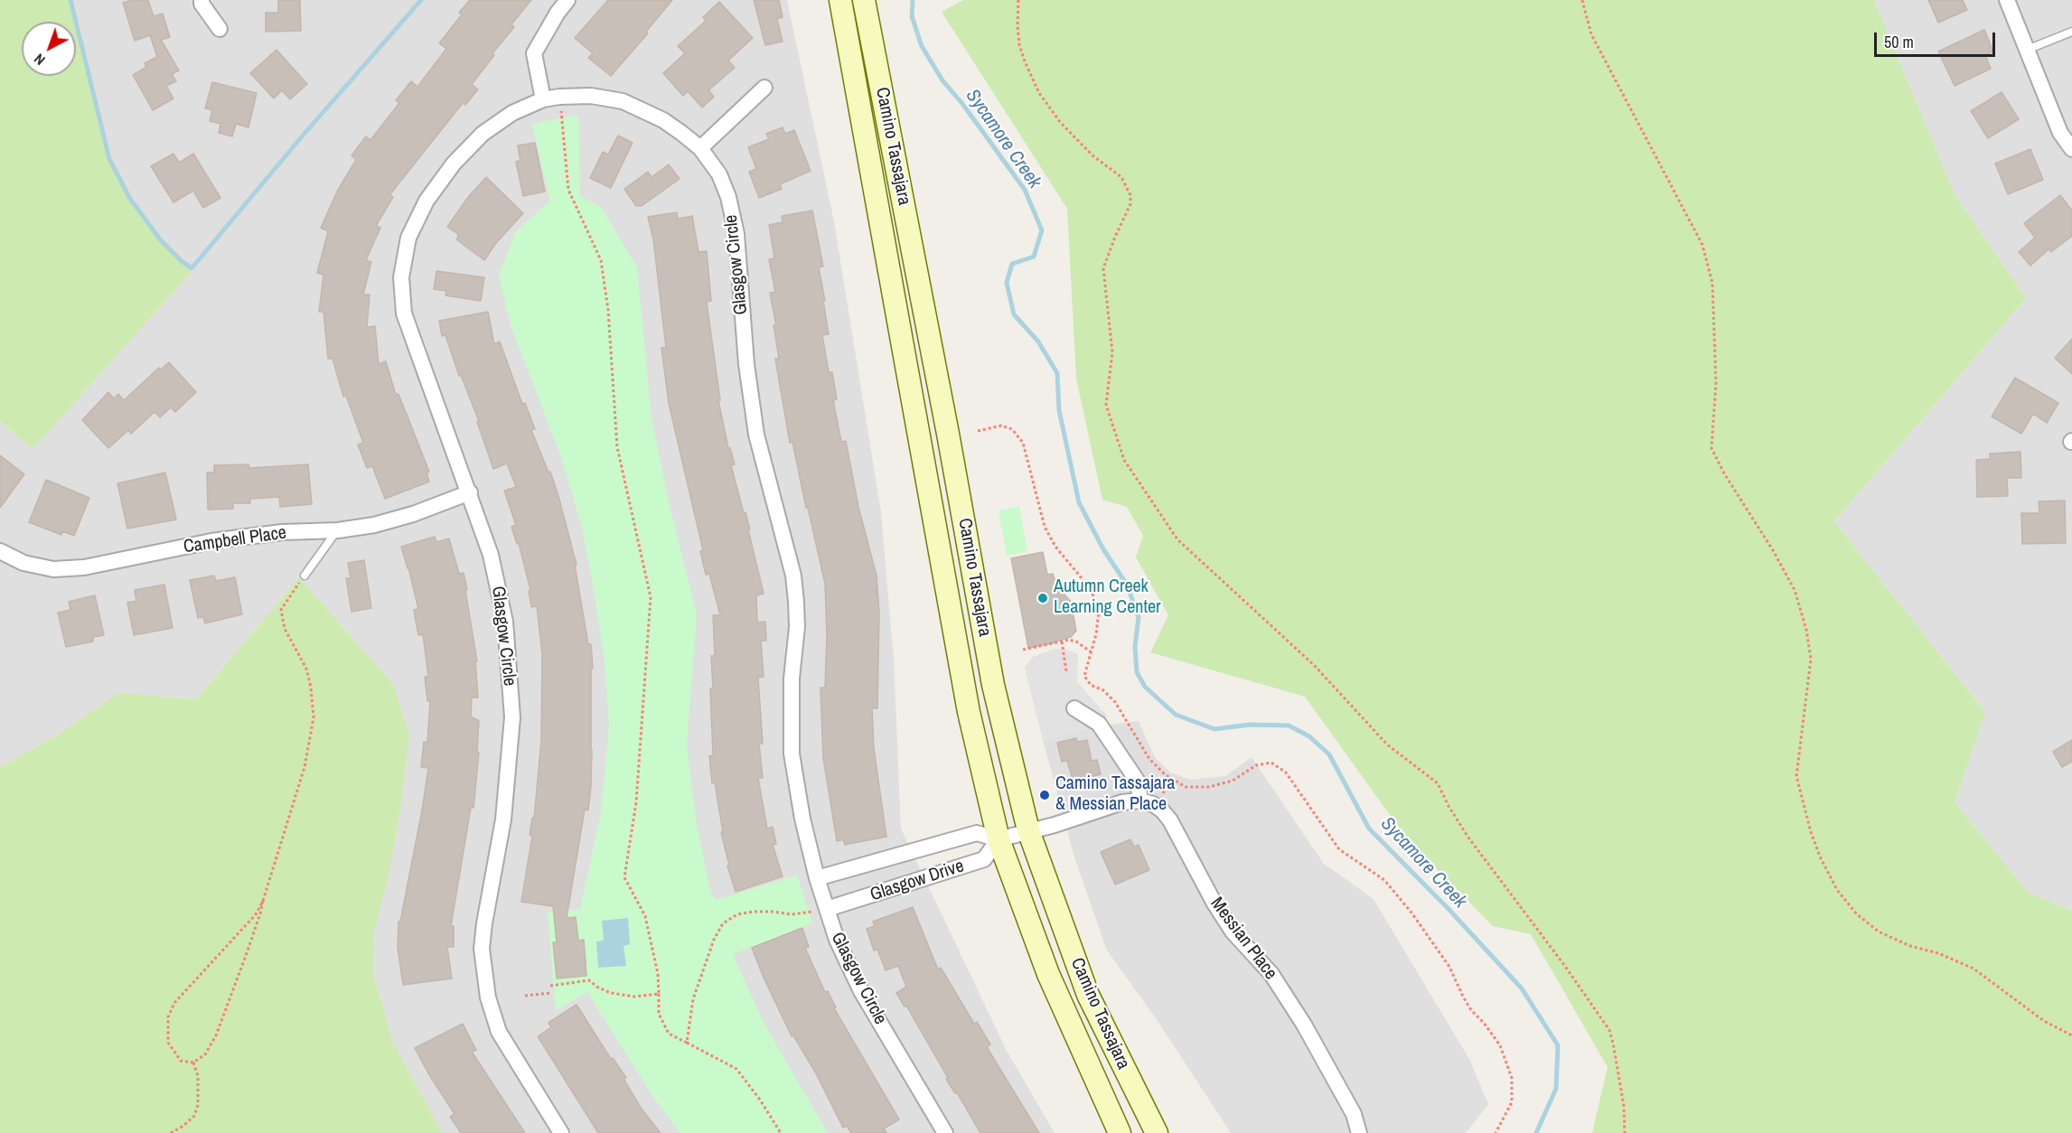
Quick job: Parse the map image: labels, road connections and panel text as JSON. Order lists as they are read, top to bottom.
{
  "streets": {
    "main road": ["Camino Tassajara"],
    "street": [
      "Glasgow Circle",
      "Campbell Place",
      "Glasgow Drive",
      "Messian Place"
    ]
  },
  "crossings": [
    ["Camino Tassajara", "Glasgow Drive"],
    ["Glasgow Circle", "Campbell Place"],
    ["Glasgow Circle", "Glasgow Drive"]
  ],
  "water": ["Sycamore Creek"],
  "places": ["Autumn Creek Learning Center", "Camino Tassajara & Messian Place"],
  "scale_bar": "50 m",
  "north": "bottom left"
}
